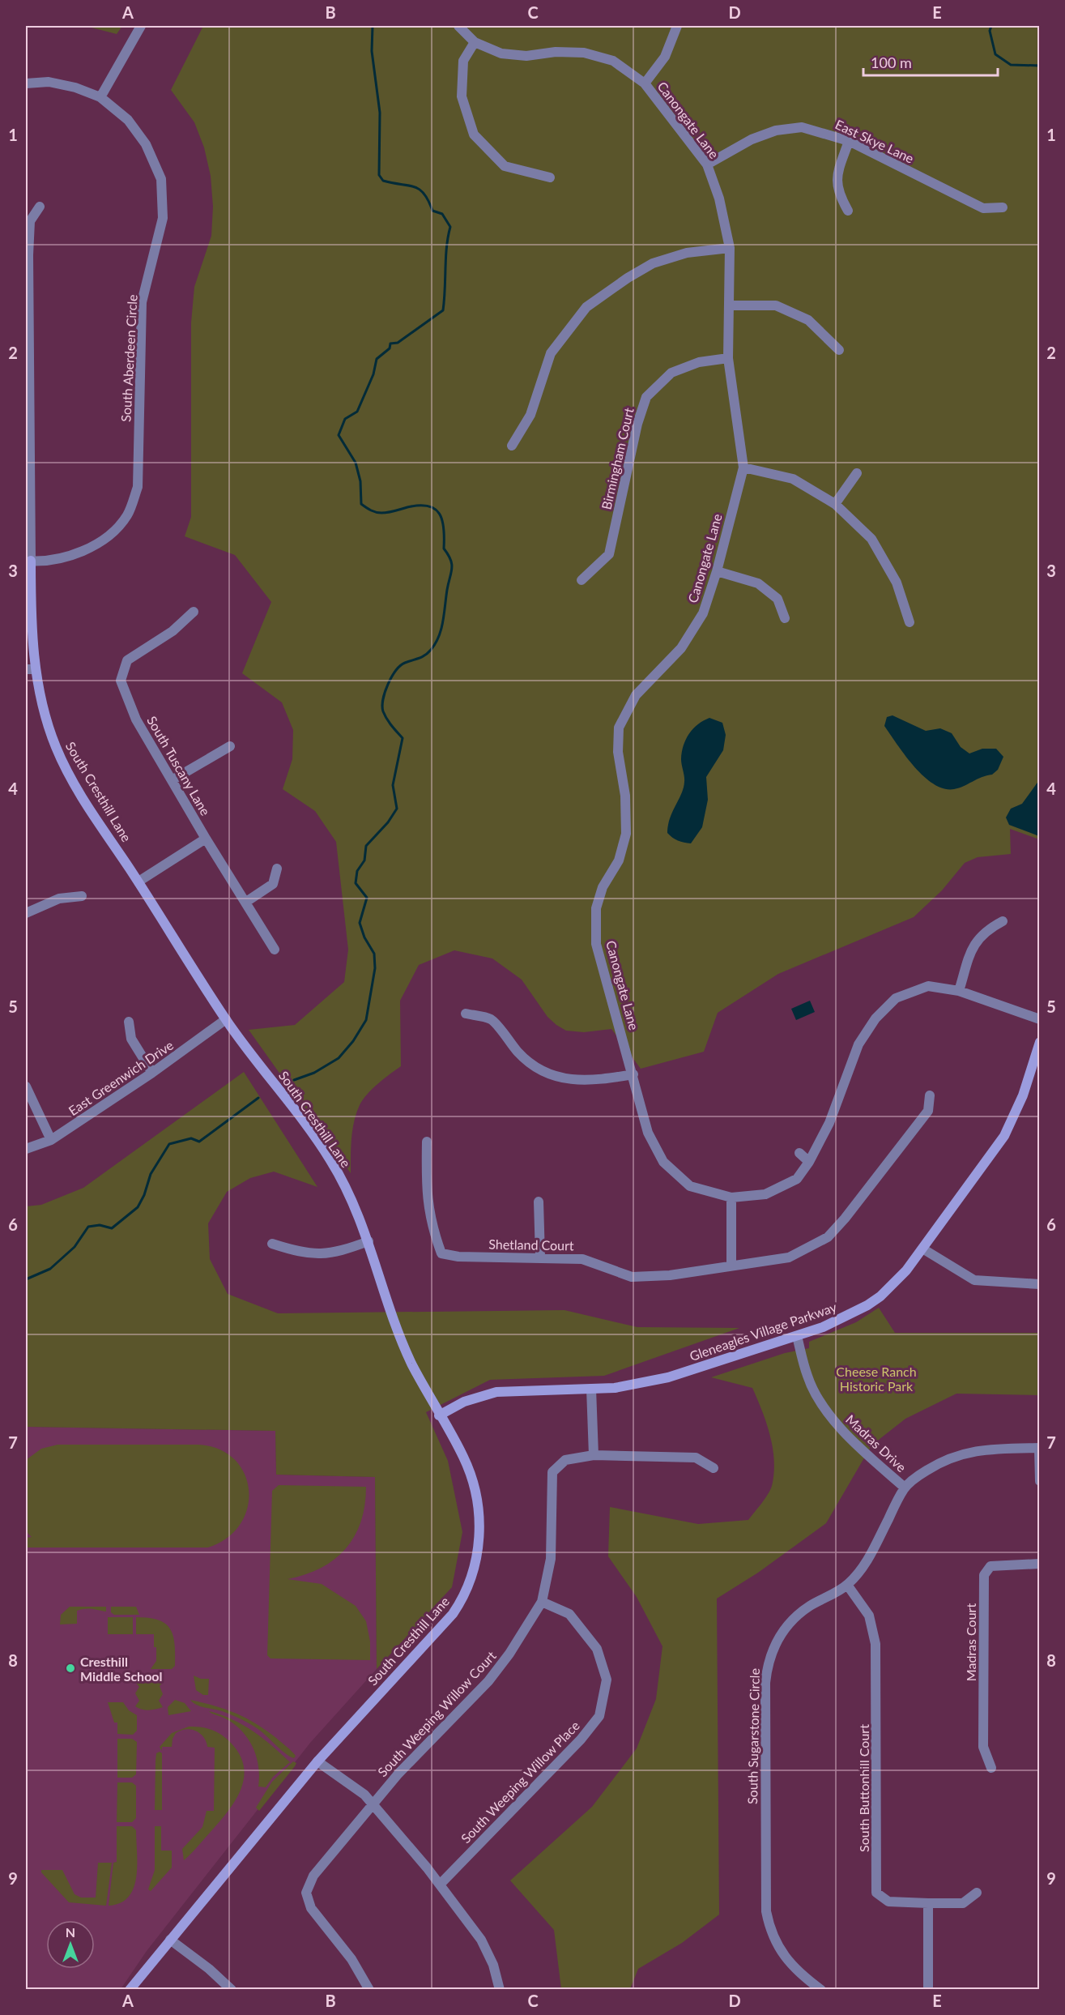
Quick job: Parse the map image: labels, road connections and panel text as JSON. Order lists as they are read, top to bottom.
{
  "streets": {
    "street": [
      "Canongate Lane",
      "East Skye Lane",
      "South Aberdeen Circle",
      "Birmingham Court",
      "South Tuscany Lane",
      "South Cresthill Lane",
      "East Greenwich Drive",
      "Shetland Court",
      "Gleneagles Village Parkway",
      "Madras Drive",
      "Madras Court",
      "South Weeping Willow Court",
      "South Sugarstone Circle",
      "South Weeping Willow Place",
      "South Buttonhill Court"
    ]
  },
  "crossings": [
    ["Canongate Lane", "East Skye Lane"],
    ["Canongate Lane", "Birmingham Court"],
    ["South Aberdeen Circle", "South Cresthill Lane"],
    ["South Cresthill Lane", "East Greenwich Drive"],
    ["South Cresthill Lane", "Gleneagles Village Parkway"],
    ["Gleneagles Village Parkway", "Madras Drive"],
    ["Madras Drive", "South Sugarstone Circle"],
    ["South Weeping Willow Court", "South Weeping Willow Place"],
    ["South Sugarstone Circle", "South Buttonhill Court"]
  ],
  "parks": ["Cheese Ranch Historic Park"],
  "places": ["Cresthill Middle School"],
  "scale_bar": "100 m",
  "north": "top",
  "grid": {
    "columns": [
      "A",
      "B",
      "C",
      "D",
      "E"
    ],
    "rows": [
      "1",
      "2",
      "3",
      "4",
      "5",
      "6",
      "7",
      "8",
      "9"
    ]
  }
}
